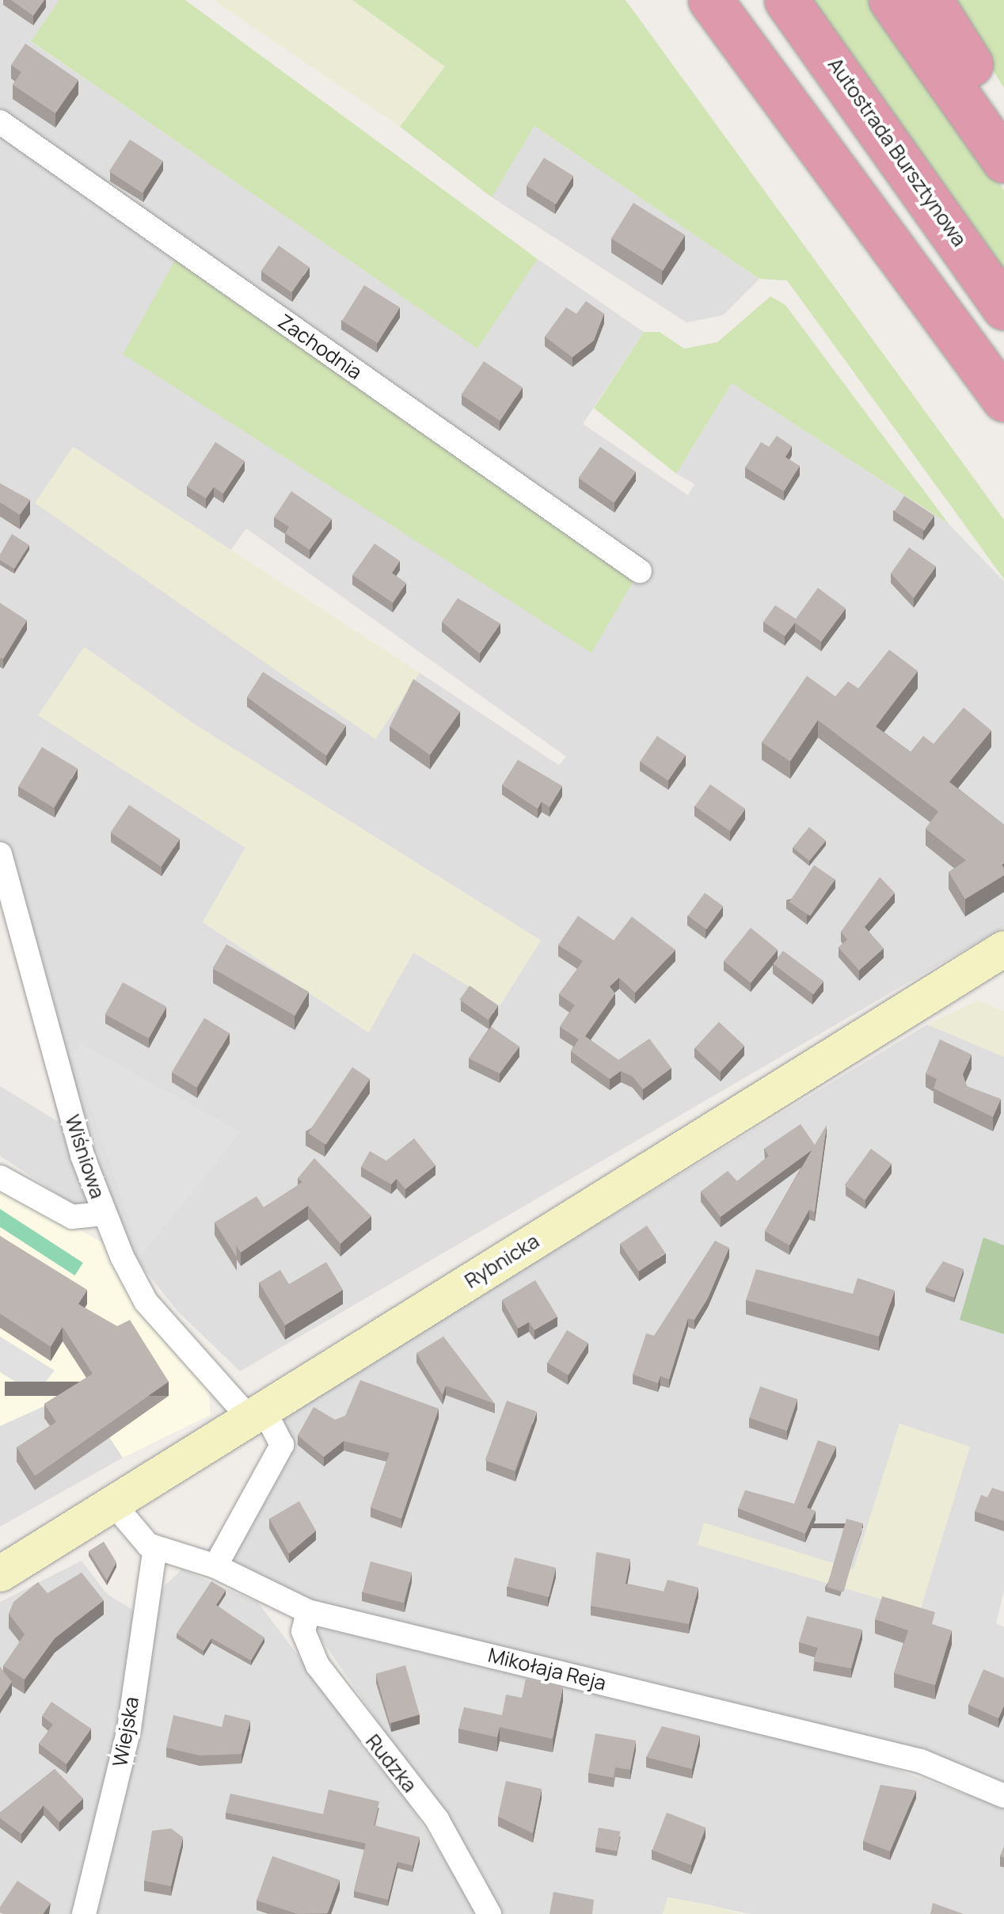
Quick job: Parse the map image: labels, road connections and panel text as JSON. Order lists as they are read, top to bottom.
{
  "streets": {
    "highway": ["Autostrada Bursztynowa"],
    "street": [
      "Zachodnia",
      "Wiśniowa",
      "Rybnicka",
      "Mikołaja Reja",
      "Wiejska",
      "Rudzka"
    ]
  },
  "crossings": [
    ["Wiśniowa", "Rybnicka"],
    ["Wiśniowa", "Mikołaja Reja"],
    ["Rybnicka", "Mikołaja Reja"],
    ["Mikołaja Reja", "Wiejska"],
    ["Mikołaja Reja", "Rudzka"]
  ]
}
